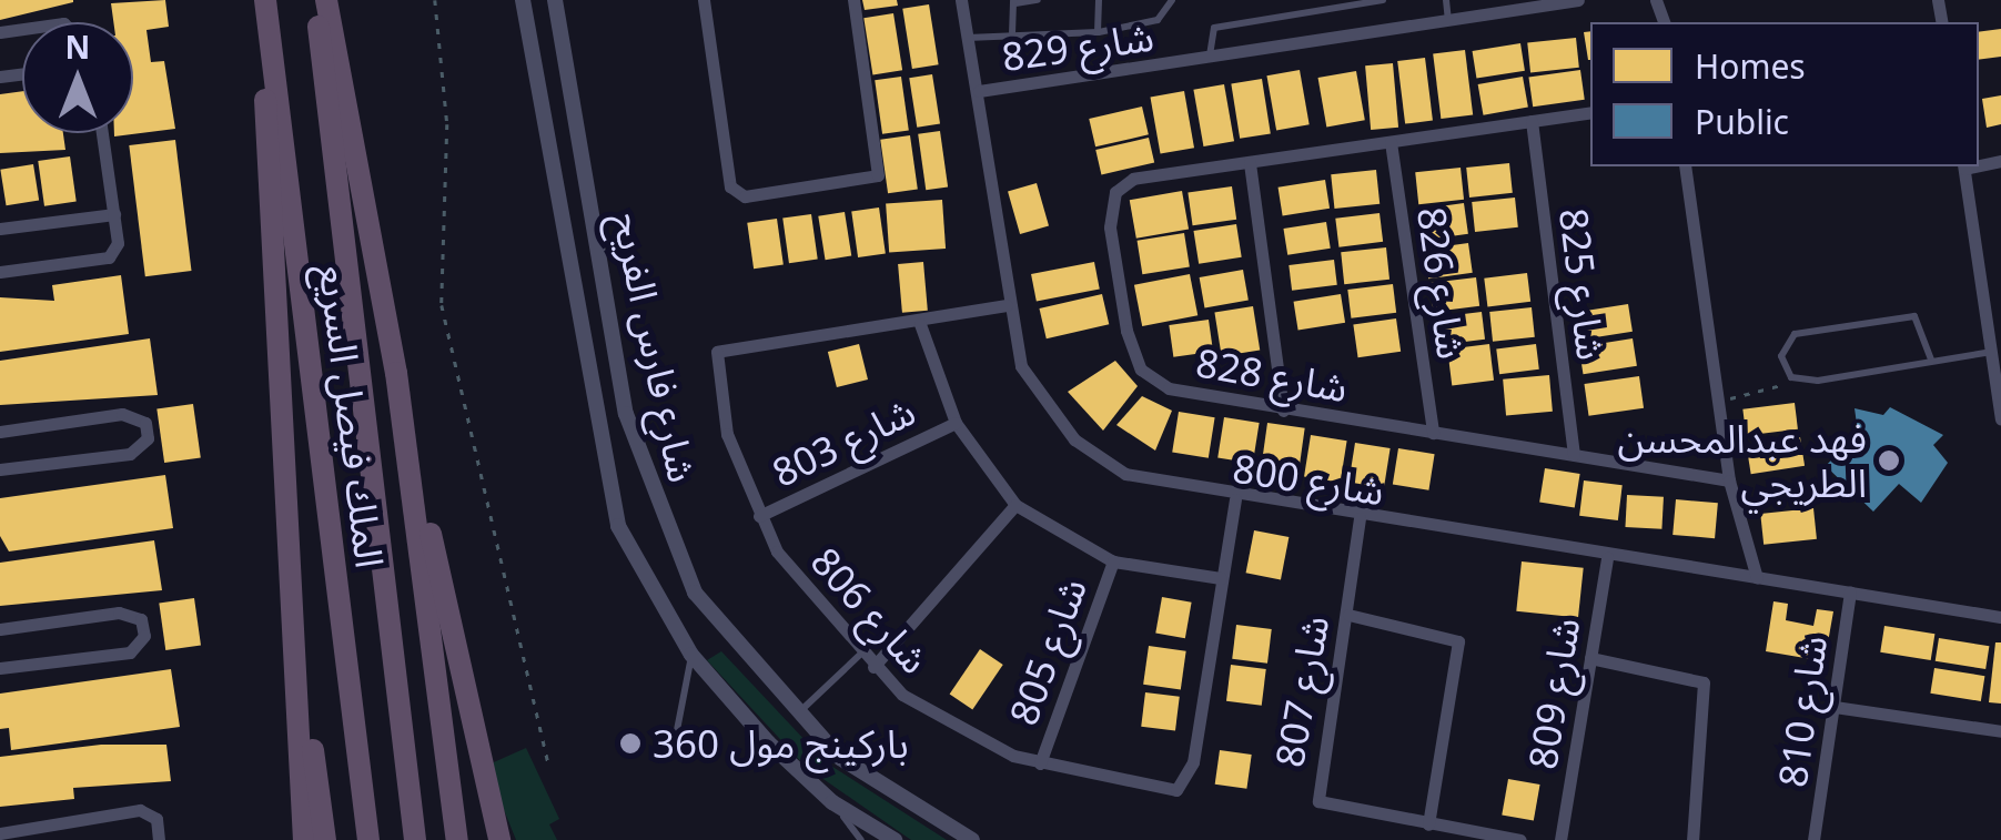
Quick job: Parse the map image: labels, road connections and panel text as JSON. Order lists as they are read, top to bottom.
{
  "streets": {
    "highway": ["الملك فيصل السريع"],
    "street": [
      "شارع 829",
      "شارع 826",
      "شارع 825",
      "شارع فارس الفريح",
      "شارع 828",
      "شارع 803",
      "شارع 800",
      "شارع 806",
      "شارع 805",
      "شارع 807",
      "شارع 809",
      "شارع 810"
    ]
  },
  "crossings": [
    ["شارع 829", "شارع 800"],
    ["شارع 826", "شارع 828"],
    ["شارع 825", "شارع 828"],
    ["شارع 803", "شارع 806"],
    ["شارع 800", "شارع 806"],
    ["شارع 800", "شارع 807"],
    ["شارع 800", "شارع 809"],
    ["شارع 800", "شارع 810"],
    ["شارع 806", "شارع 805"]
  ],
  "places": ["فهد عبدالمحسن الطريجي", "باركينج مول 360"],
  "legend": ["Homes", "Public"],
  "north": "top"
}
